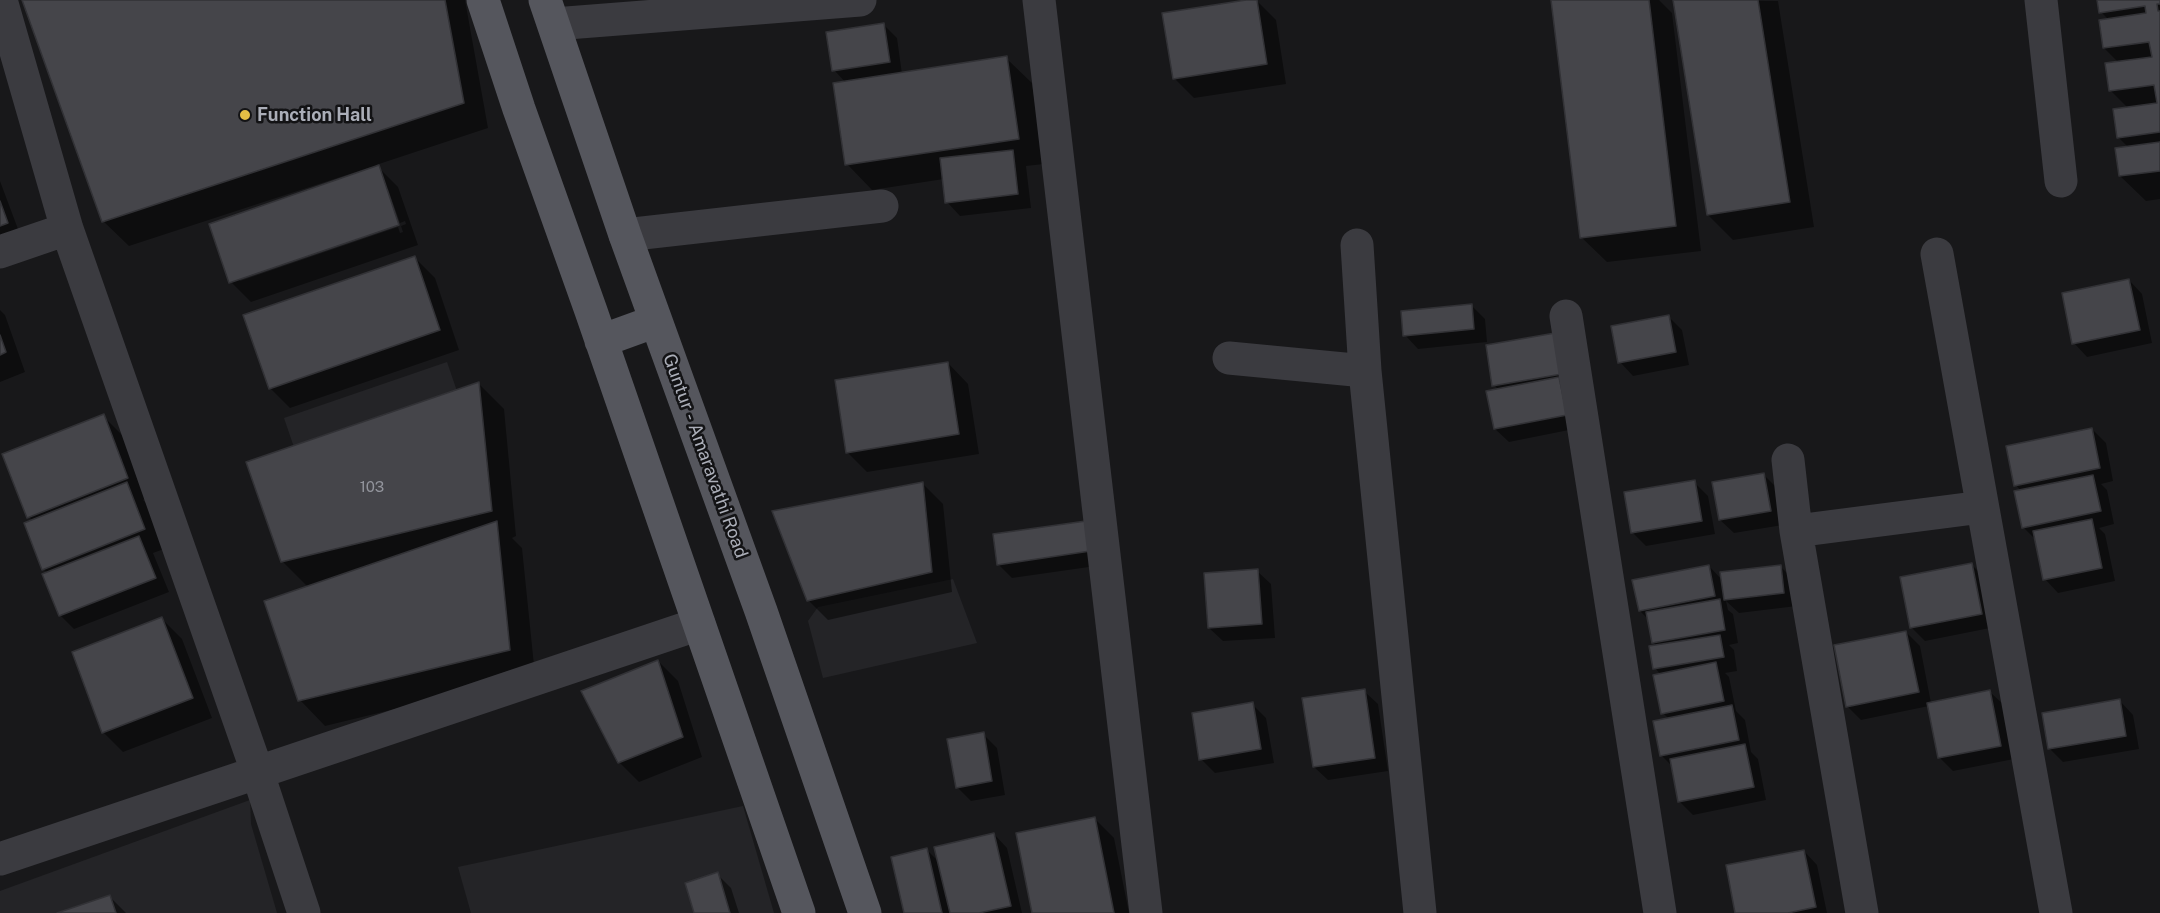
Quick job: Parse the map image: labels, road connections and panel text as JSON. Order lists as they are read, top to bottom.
{
  "streets": {
    "main road": ["Guntur - Amaravathi Road"]
  },
  "places": ["Function Hall"],
  "house_numbers": ["103"]
}
